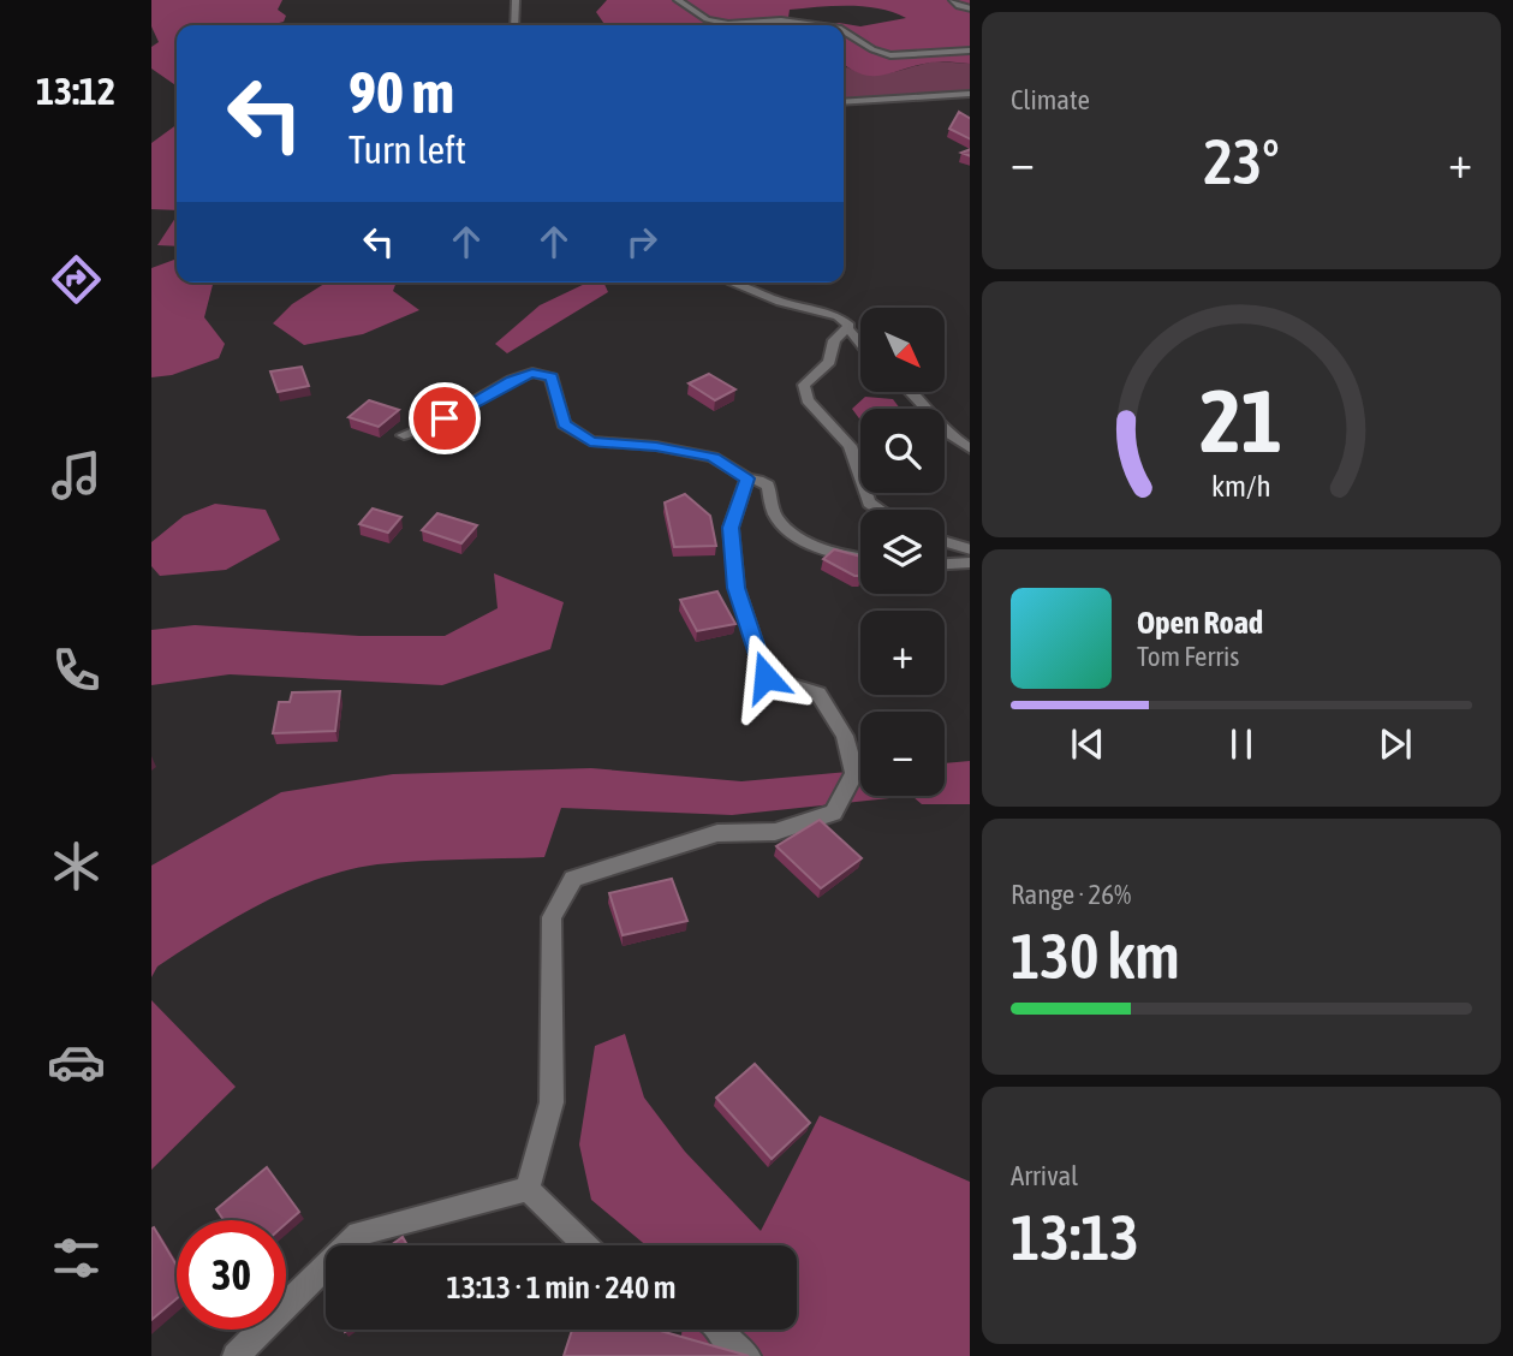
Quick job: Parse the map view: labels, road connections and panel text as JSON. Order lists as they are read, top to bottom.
{
  "north": "bottom right",
  "page": {
    "tabs": "13:12",
    "tile": [
      "Climate",
      ["Range · 26%", "130 km"],
      ["Arrival", "13:13"]
    ],
    "turn": ["90 m", "Turn left"],
    "heat": ["−", "23°", "+"],
    "map_buttons": ["+", "−"],
    "song": ["Open Road", "Tom Ferris"],
    "limit": "30",
    "trip": "13:13 · 1 min · 240 m",
    "gauge": ["21", "km/h"]
  }
}
